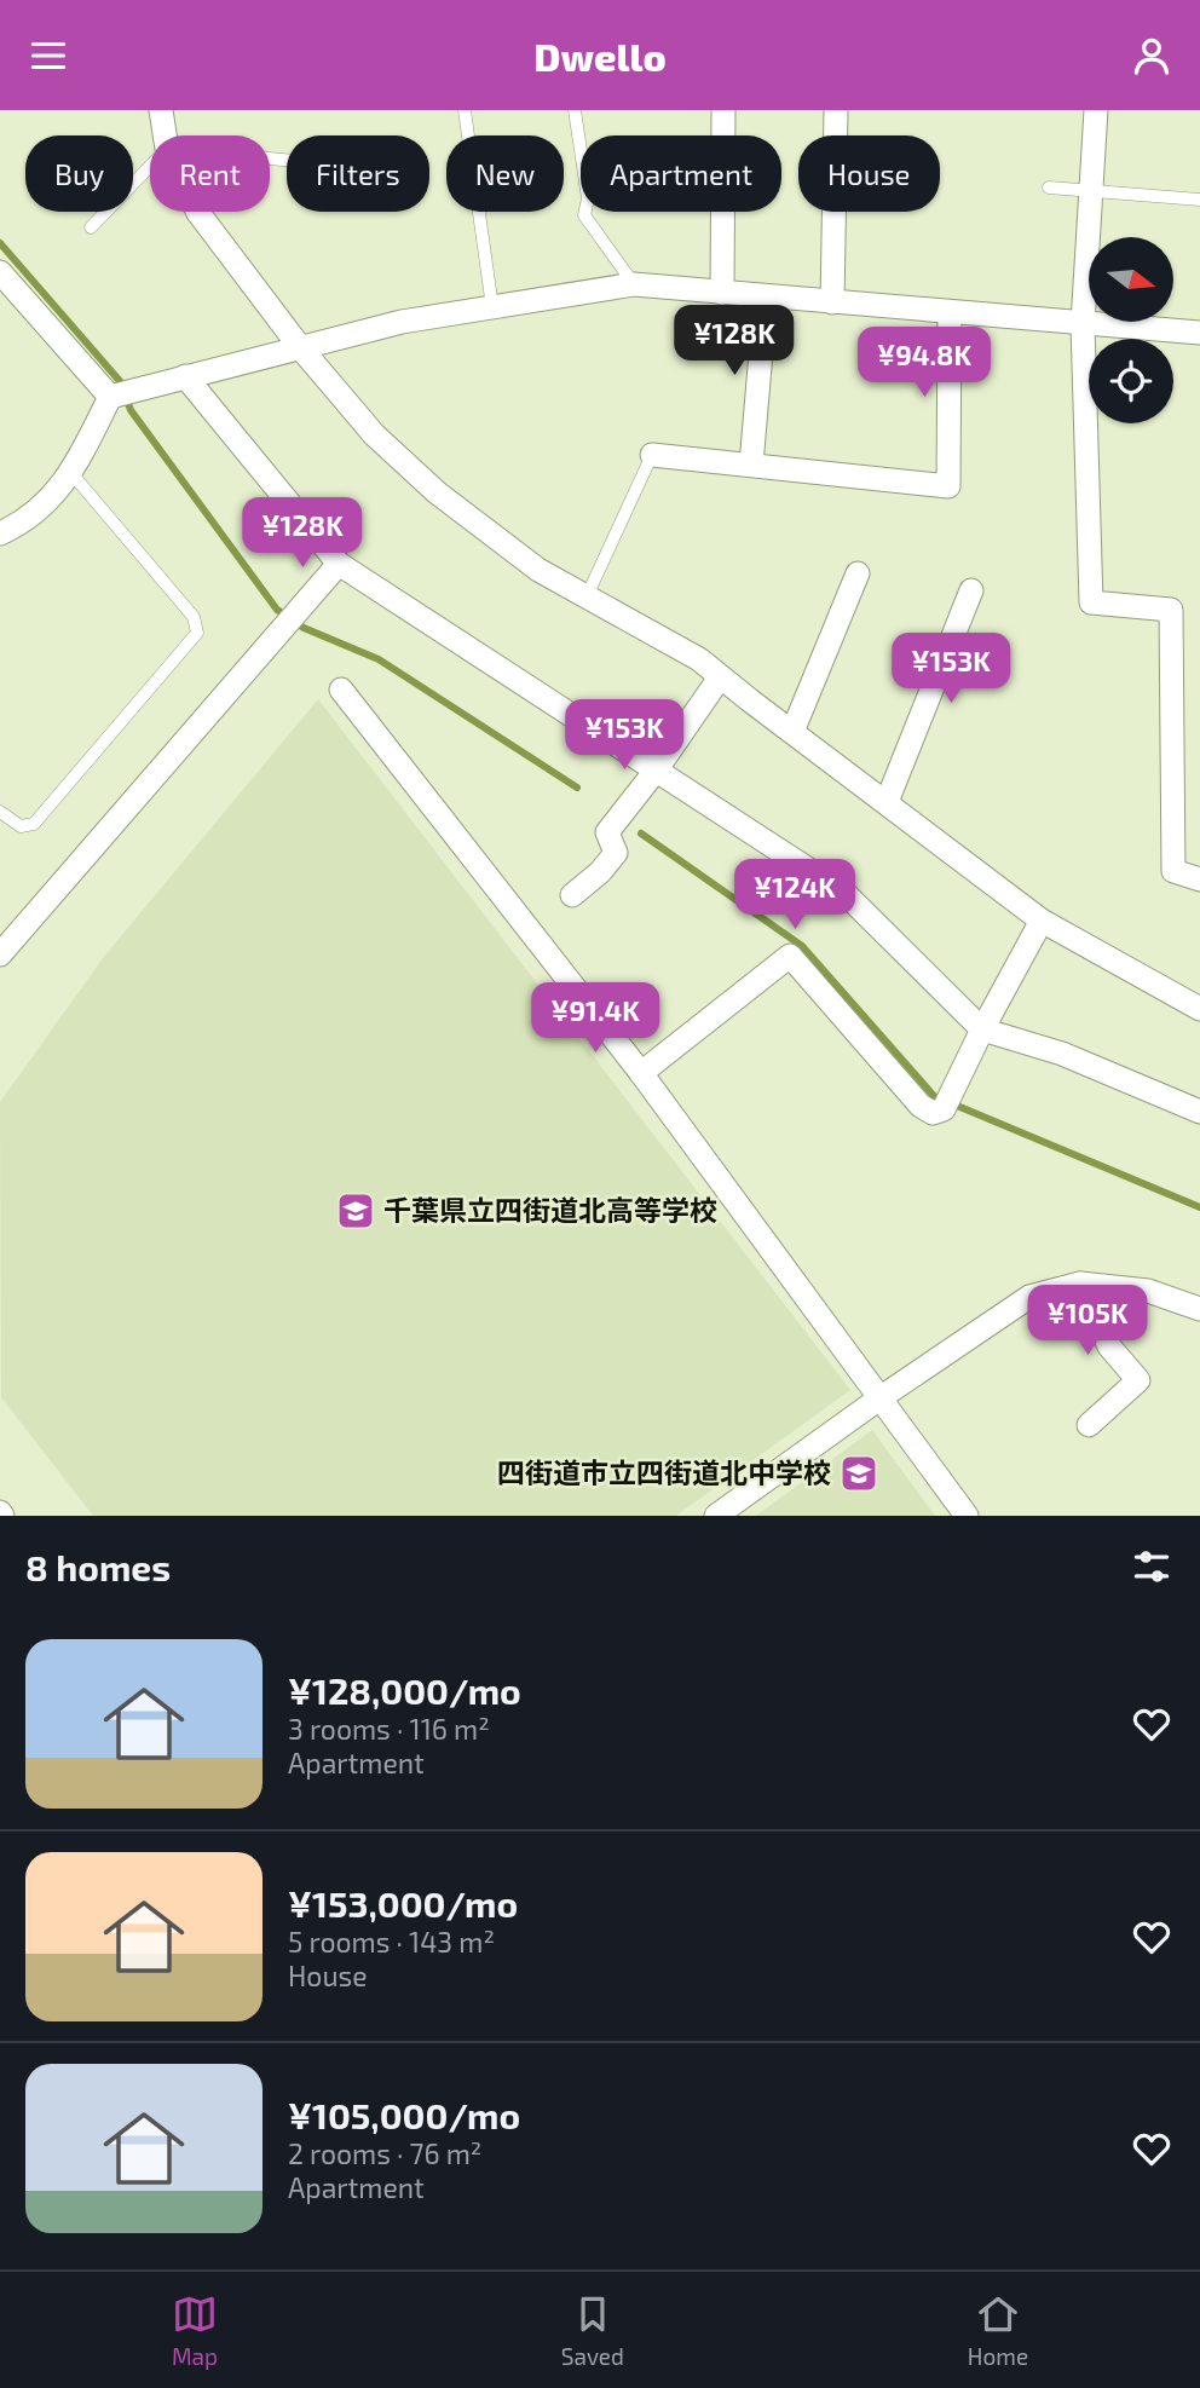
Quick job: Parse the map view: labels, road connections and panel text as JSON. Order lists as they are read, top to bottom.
{
  "places": {
    "school or university": ["千葉県立四街道北高等学校", "四街道市立四街道北中学校"]
  },
  "north": "right",
  "page": {
    "header": "Dwello",
    "chip": [
      "Buy",
      "Rent",
      "Filters",
      "New",
      "Apartment",
      "House"
    ],
    "price": [
      "¥128K",
      "¥94.8K",
      "¥128K",
      "¥153K",
      "¥153K",
      "¥124K",
      "¥91.4K",
      "¥105K"
    ],
    "heading": "8 homes",
    "list": [
      {
        "name": "¥128,000/mo",
        "note": "3 rooms · 116 m² · Apartment"
      },
      {
        "name": "¥153,000/mo",
        "note": "5 rooms · 143 m² · House"
      },
      {
        "name": "¥105,000/mo",
        "note": "2 rooms · 76 m² · Apartment"
      }
    ],
    "tabs": ["Map", "Saved", "Home"]
  }
}
